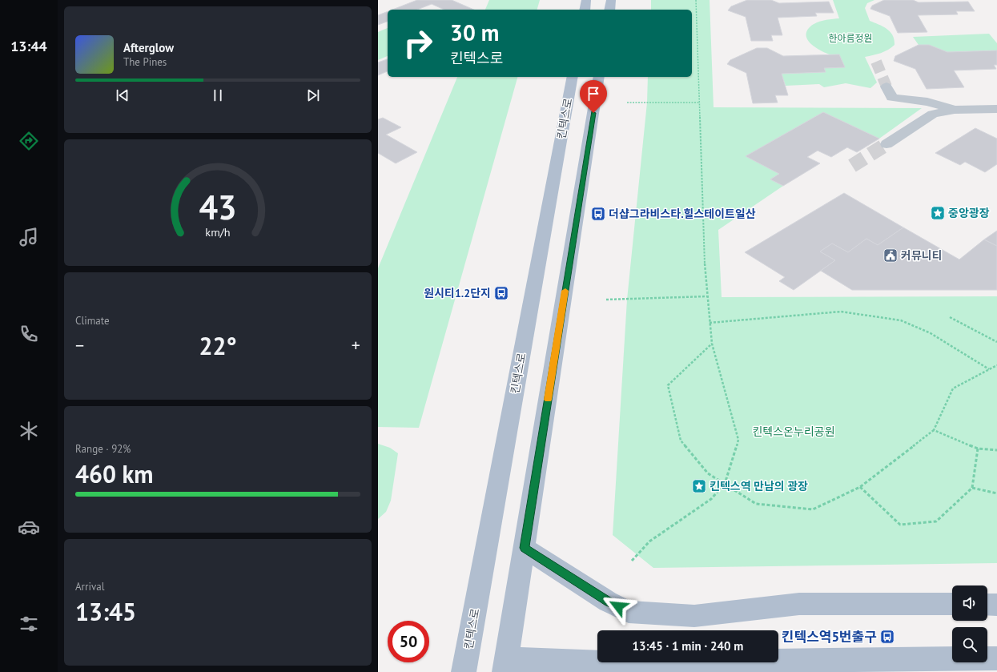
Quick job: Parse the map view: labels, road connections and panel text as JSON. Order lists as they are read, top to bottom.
{
  "streets": {
    "main road": ["킨텍스로"]
  },
  "parks": ["한아름정원", "킨텍스온누리공원"],
  "places": {
    "place": ["중앙광장", "킨텍스역 만남의 광장"],
    "bus stop": ["더샵그라비스타.힐스테이트일산", "원시티1.2단지", "킨텍스역5번출구"],
    "public building": ["커뮤니티"]
  },
  "page": {
    "tabs": "13:44",
    "turn": ["30 m", "킨텍스로"],
    "song": ["Afterglow", "The Pines"],
    "tile": [
      "Climate",
      ["Range · 92%", "460 km"],
      ["Arrival", "13:45"]
    ],
    "heat": ["−", "22°", "+"],
    "limit": "50",
    "trip": "13:45 · 1 min · 240 m",
    "gauge": ["43", "km/h"]
  }
}
